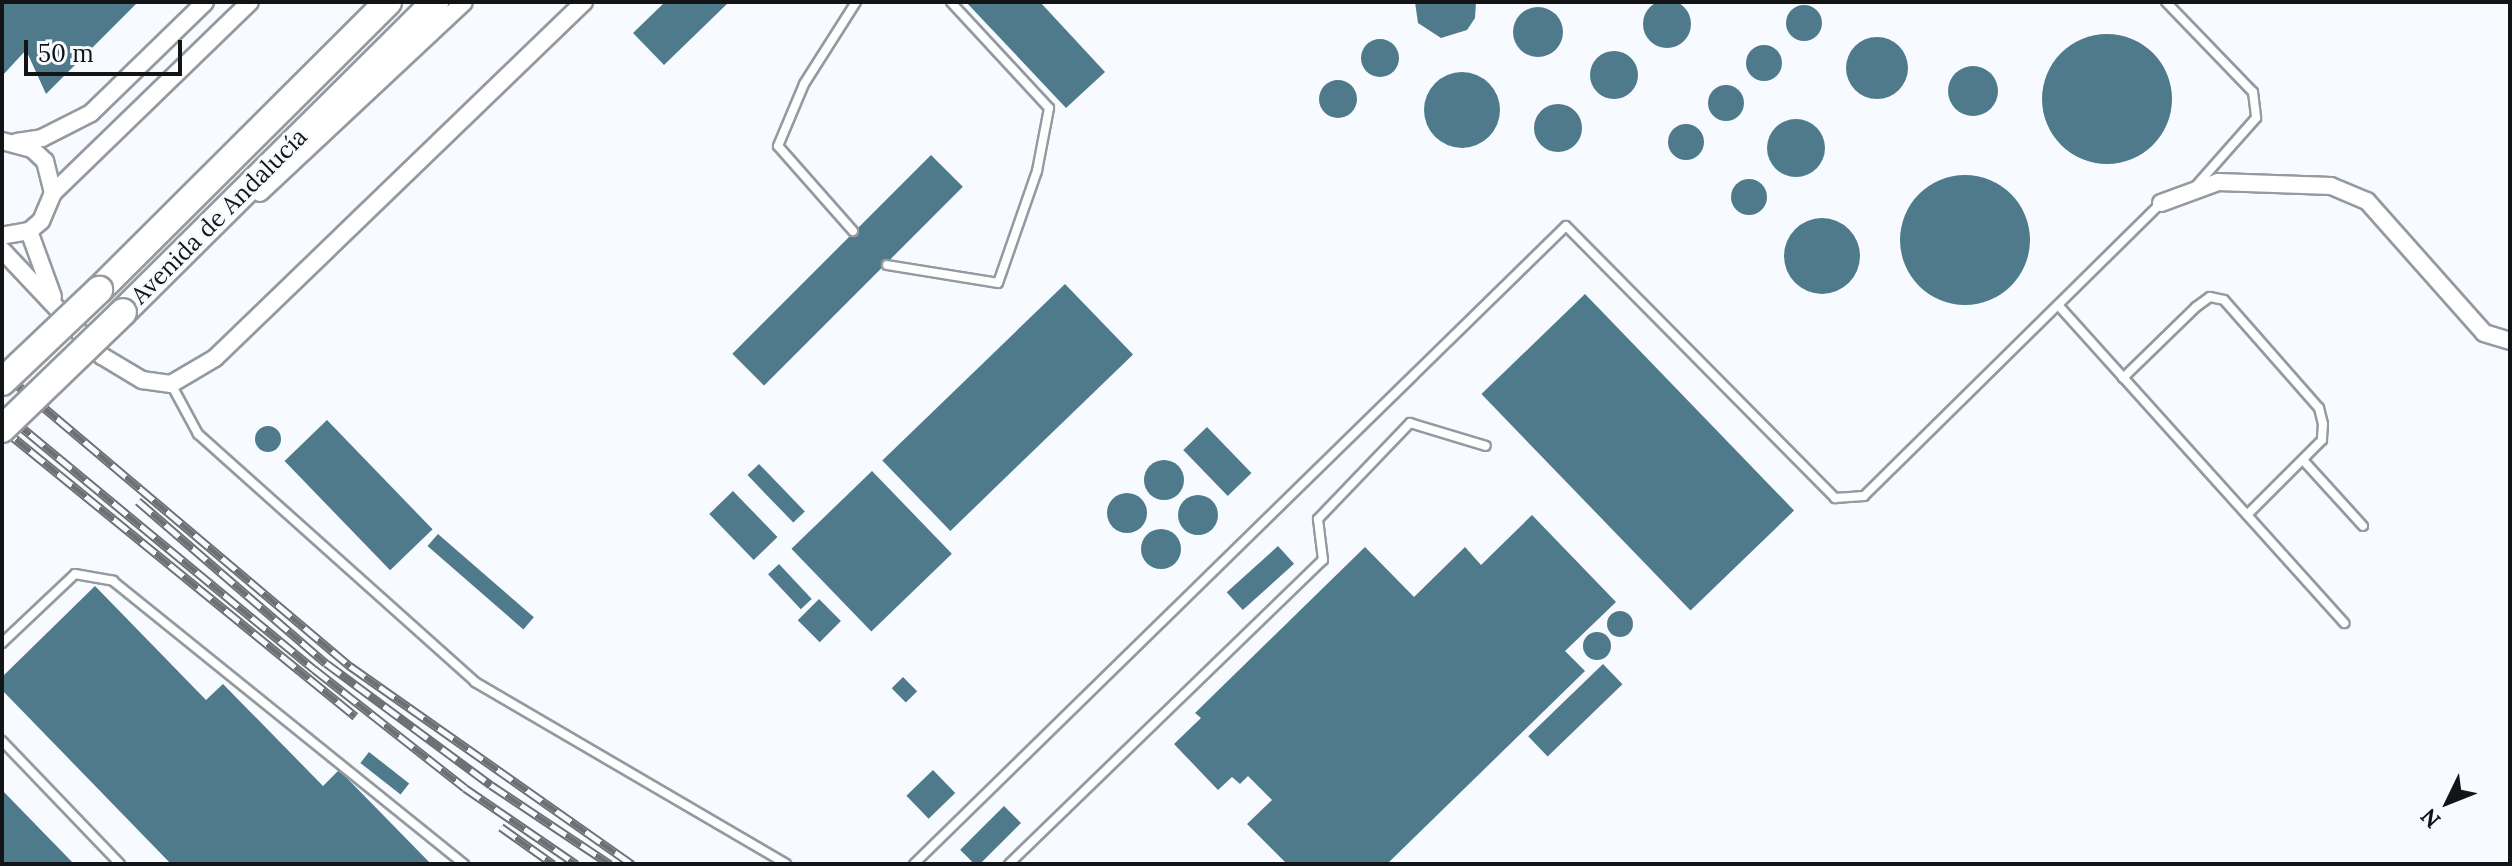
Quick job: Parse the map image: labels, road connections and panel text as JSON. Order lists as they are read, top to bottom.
{
  "streets": {
    "main road": ["Avenida de Andalucía"]
  },
  "scale_bar": "50 m",
  "north": "bottom left"
}
